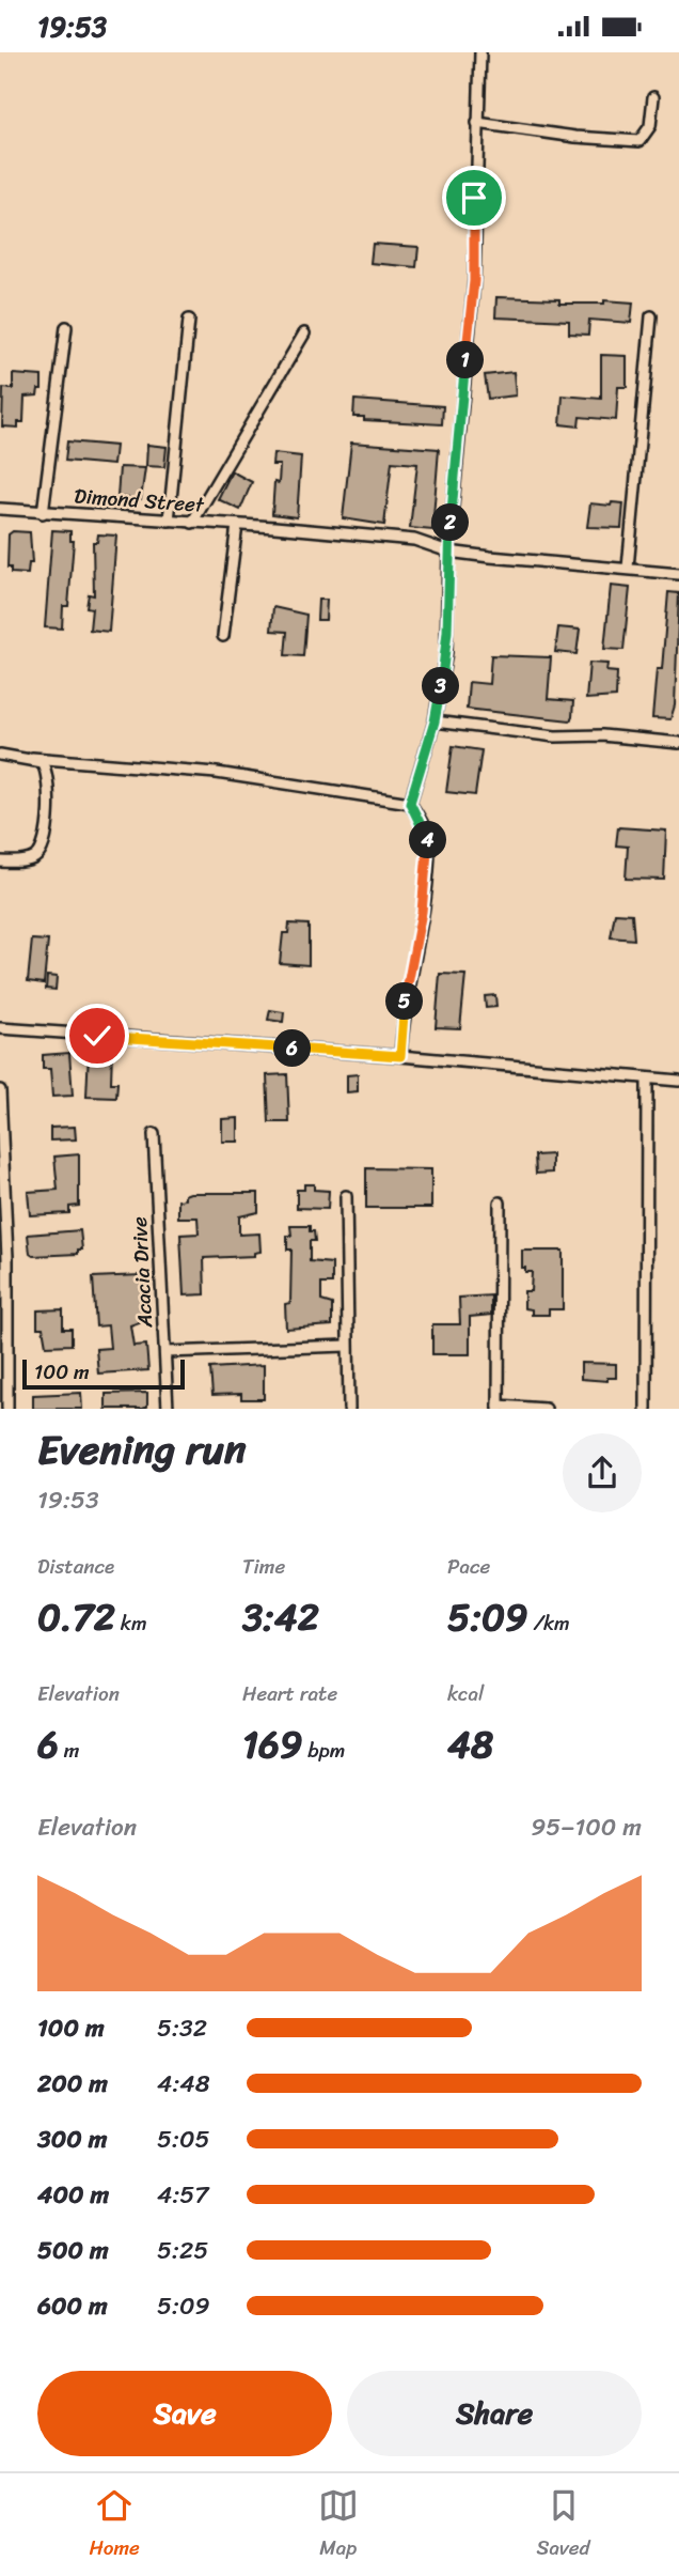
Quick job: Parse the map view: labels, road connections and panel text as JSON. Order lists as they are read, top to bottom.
{
  "streets": {
    "street": ["Dimond Street", "Acacia Drive"]
  },
  "scale_bar": "100 m",
  "page": {
    "status": "19:53",
    "pins": [
      "1",
      "2",
      "3",
      "4",
      "5",
      "6"
    ],
    "scale": "100 m",
    "heading": ["Evening run", "19:53"],
    "stats": [
      ["Distance", "0.72 km"],
      ["Time", "3:42"],
      ["Pace", "5:09 /km"],
      ["Elevation", "6 m"],
      ["Heart rate", "169 bpm"],
      ["kcal", "48"]
    ],
    "chart": ["Elevation", "95–100 m"],
    "list": [
      {
        "name": "100 m",
        "note": "5:32"
      },
      {
        "name": "200 m",
        "note": "4:48"
      },
      {
        "name": "300 m",
        "note": "5:05"
      },
      {
        "name": "400 m",
        "note": "4:57"
      },
      {
        "name": "500 m",
        "note": "5:25"
      },
      {
        "name": "600 m",
        "note": "5:09"
      }
    ],
    "buttons": ["Save", "Share"],
    "tabs": ["Home", "Map", "Saved"]
  }
}
